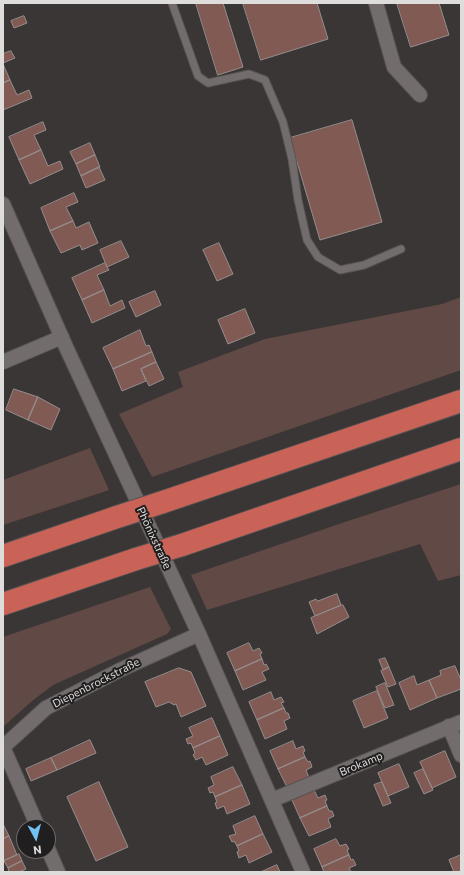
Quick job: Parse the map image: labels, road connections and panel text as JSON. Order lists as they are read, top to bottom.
{
  "streets": {
    "street": ["Phönixstraße", "Diepenbrockstraße", "Brokamp"]
  },
  "crossings": [
    ["Phönixstraße", "Diepenbrockstraße"],
    ["Phönixstraße", "Brokamp"]
  ],
  "north": "bottom"
}
